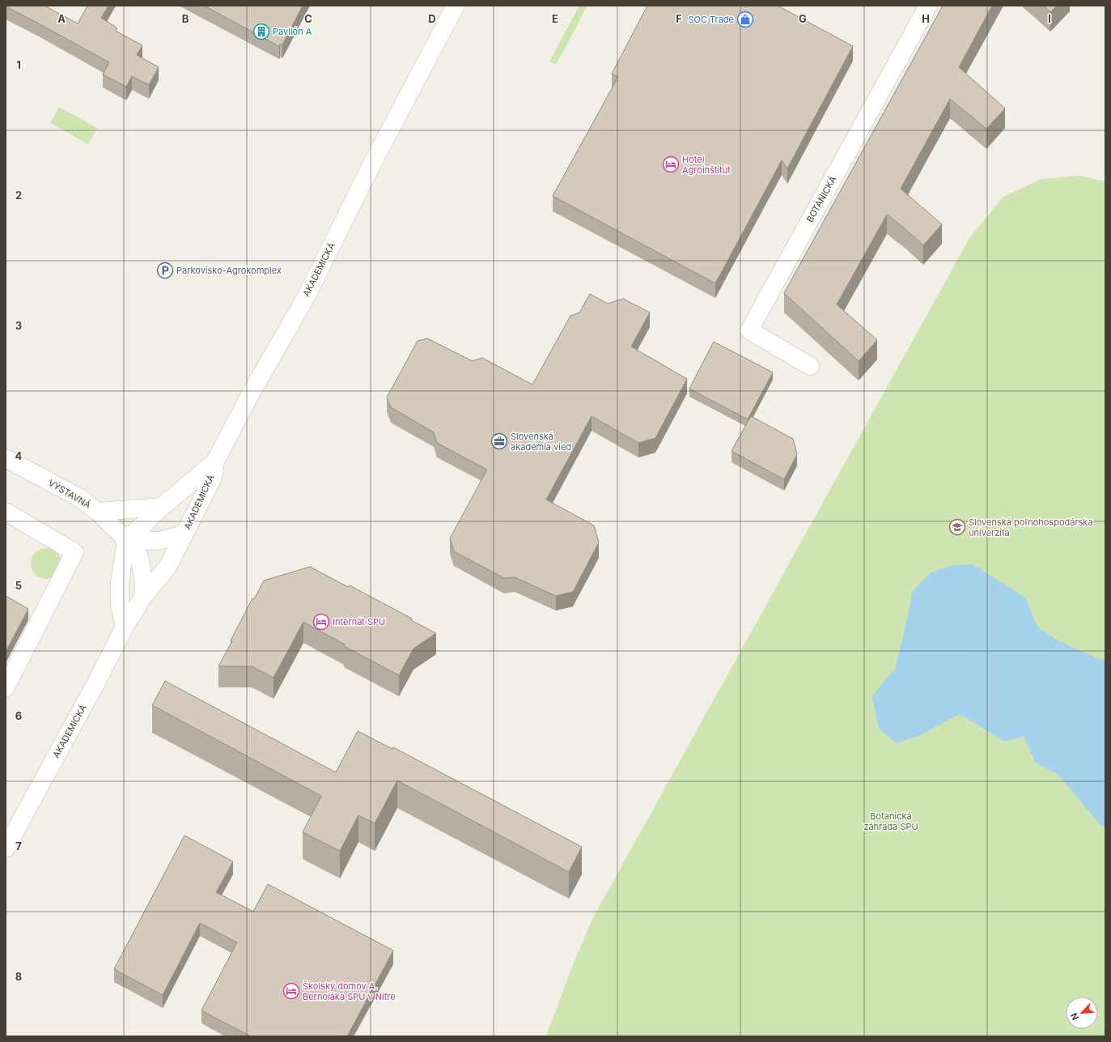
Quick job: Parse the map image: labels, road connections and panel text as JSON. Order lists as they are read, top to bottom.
{
  "streets": {
    "street": ["BOTANICKÁ", "AKADEMICKÁ", "VÝSTAVNÁ"]
  },
  "crossings": [
    ["AKADEMICKÁ", "VÝSTAVNÁ"]
  ],
  "parks": ["Botanická záhrada SPU"],
  "places": {
    "shop": ["SOC Trade"],
    "building": ["Pavilón A"],
    "hotel": ["Hotel Agroinštitút", "Internát SPU", "Školský domov A. Bernoláka SPU v Nitre"],
    "parking": ["Parkovisko-Agrokomplex"],
    "office": ["Slovenská akadémia vied"],
    "school or university": ["Slovenská poľnohospodárska univerzita"]
  },
  "north": "bottom left",
  "grid": {
    "columns": [
      "A",
      "B",
      "C",
      "D",
      "E",
      "F",
      "G",
      "H",
      "I"
    ],
    "rows": [
      "1",
      "2",
      "3",
      "4",
      "5",
      "6",
      "7",
      "8"
    ]
  }
}
